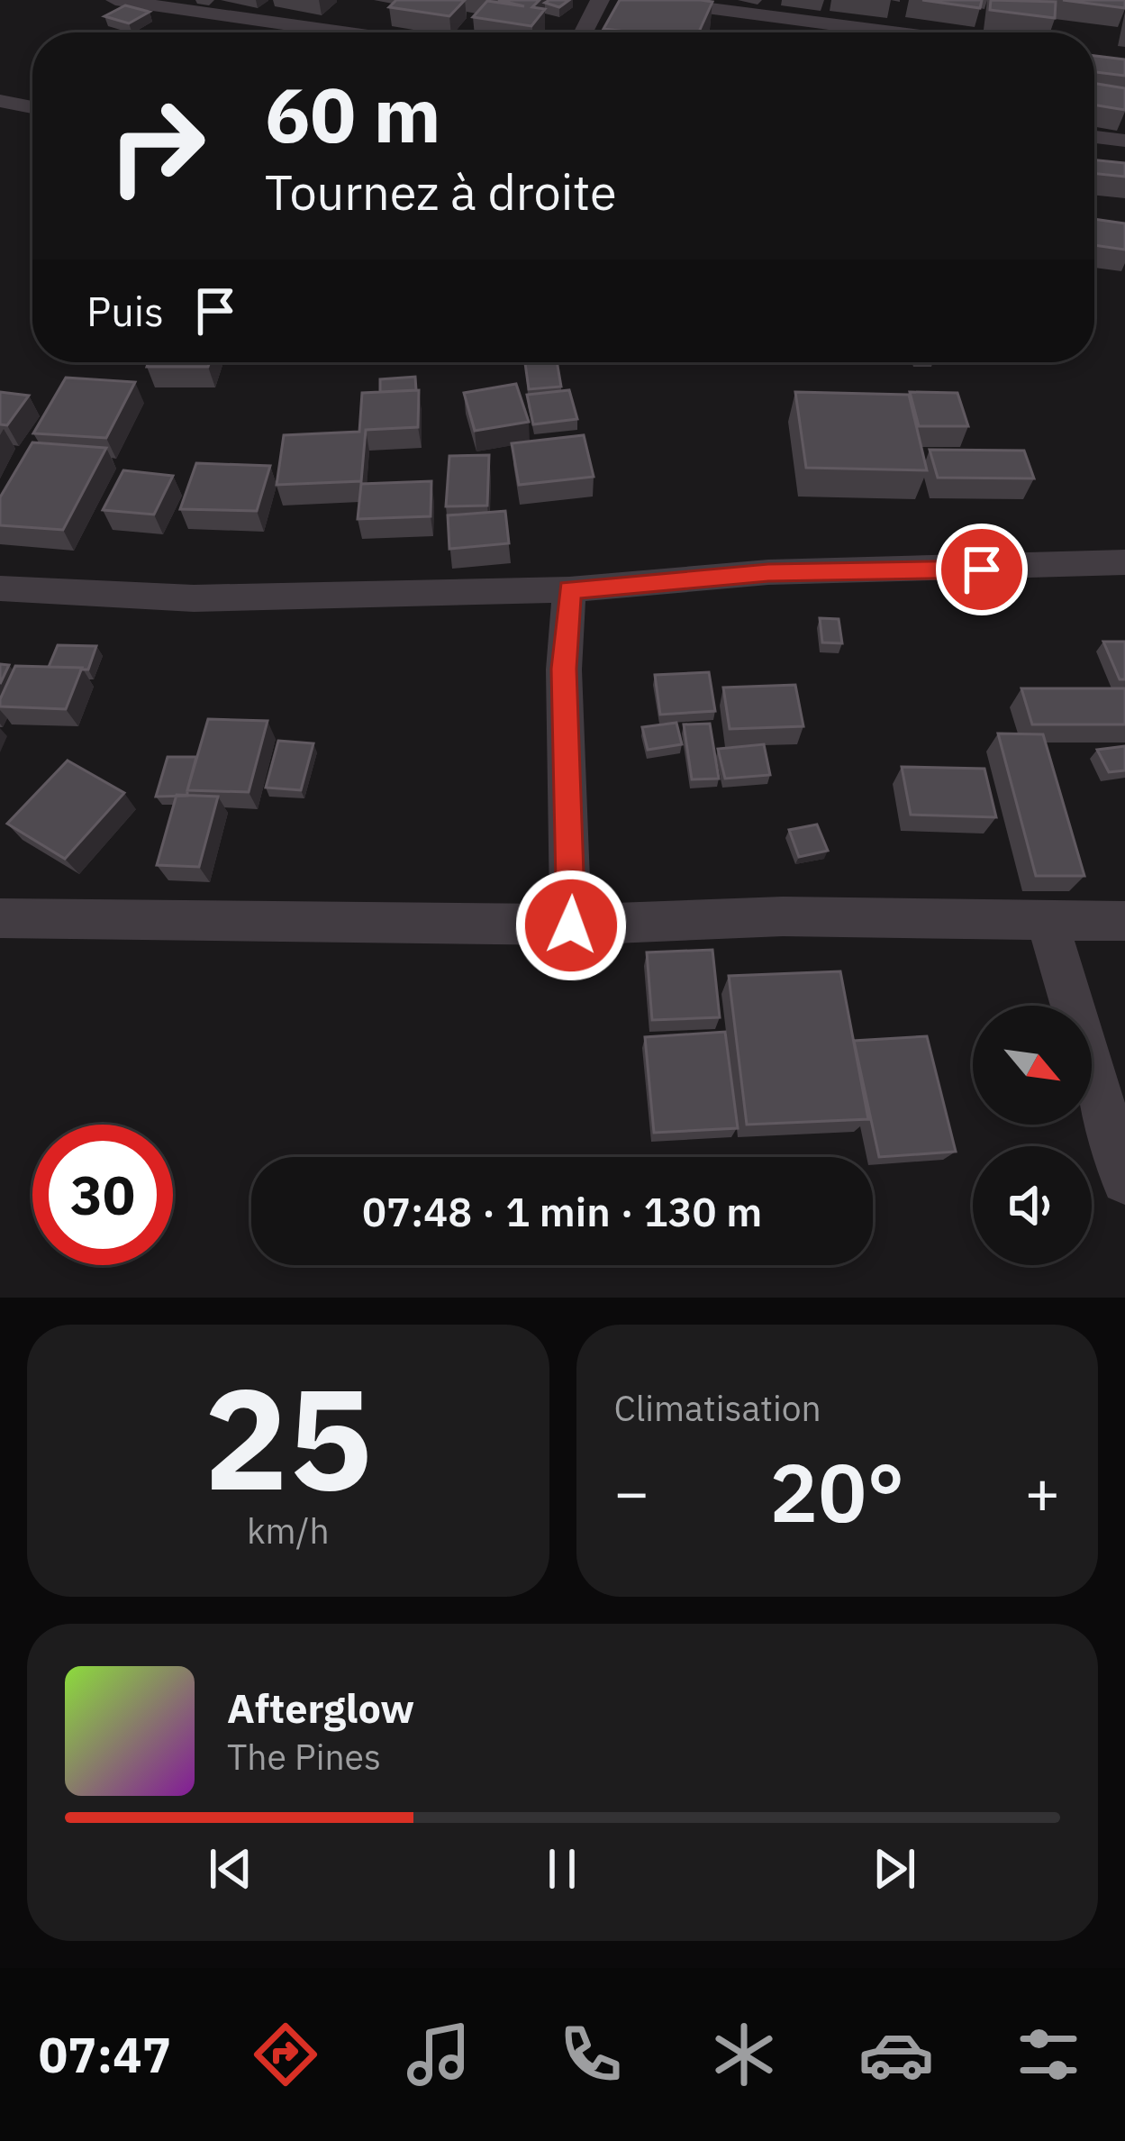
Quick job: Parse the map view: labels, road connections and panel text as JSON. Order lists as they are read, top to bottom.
{
  "north": "bottom right",
  "page": {
    "turn": ["60 m", "Tournez à droite"],
    "then": "Puis",
    "limit": "30",
    "trip": "07:48 · 1 min · 130 m",
    "tile": [
      ["25", "km/h"],
      "Climatisation"
    ],
    "heat": ["−", "20°", "+"],
    "song": ["Afterglow", "The Pines"],
    "tabs": "07:47"
  }
}
